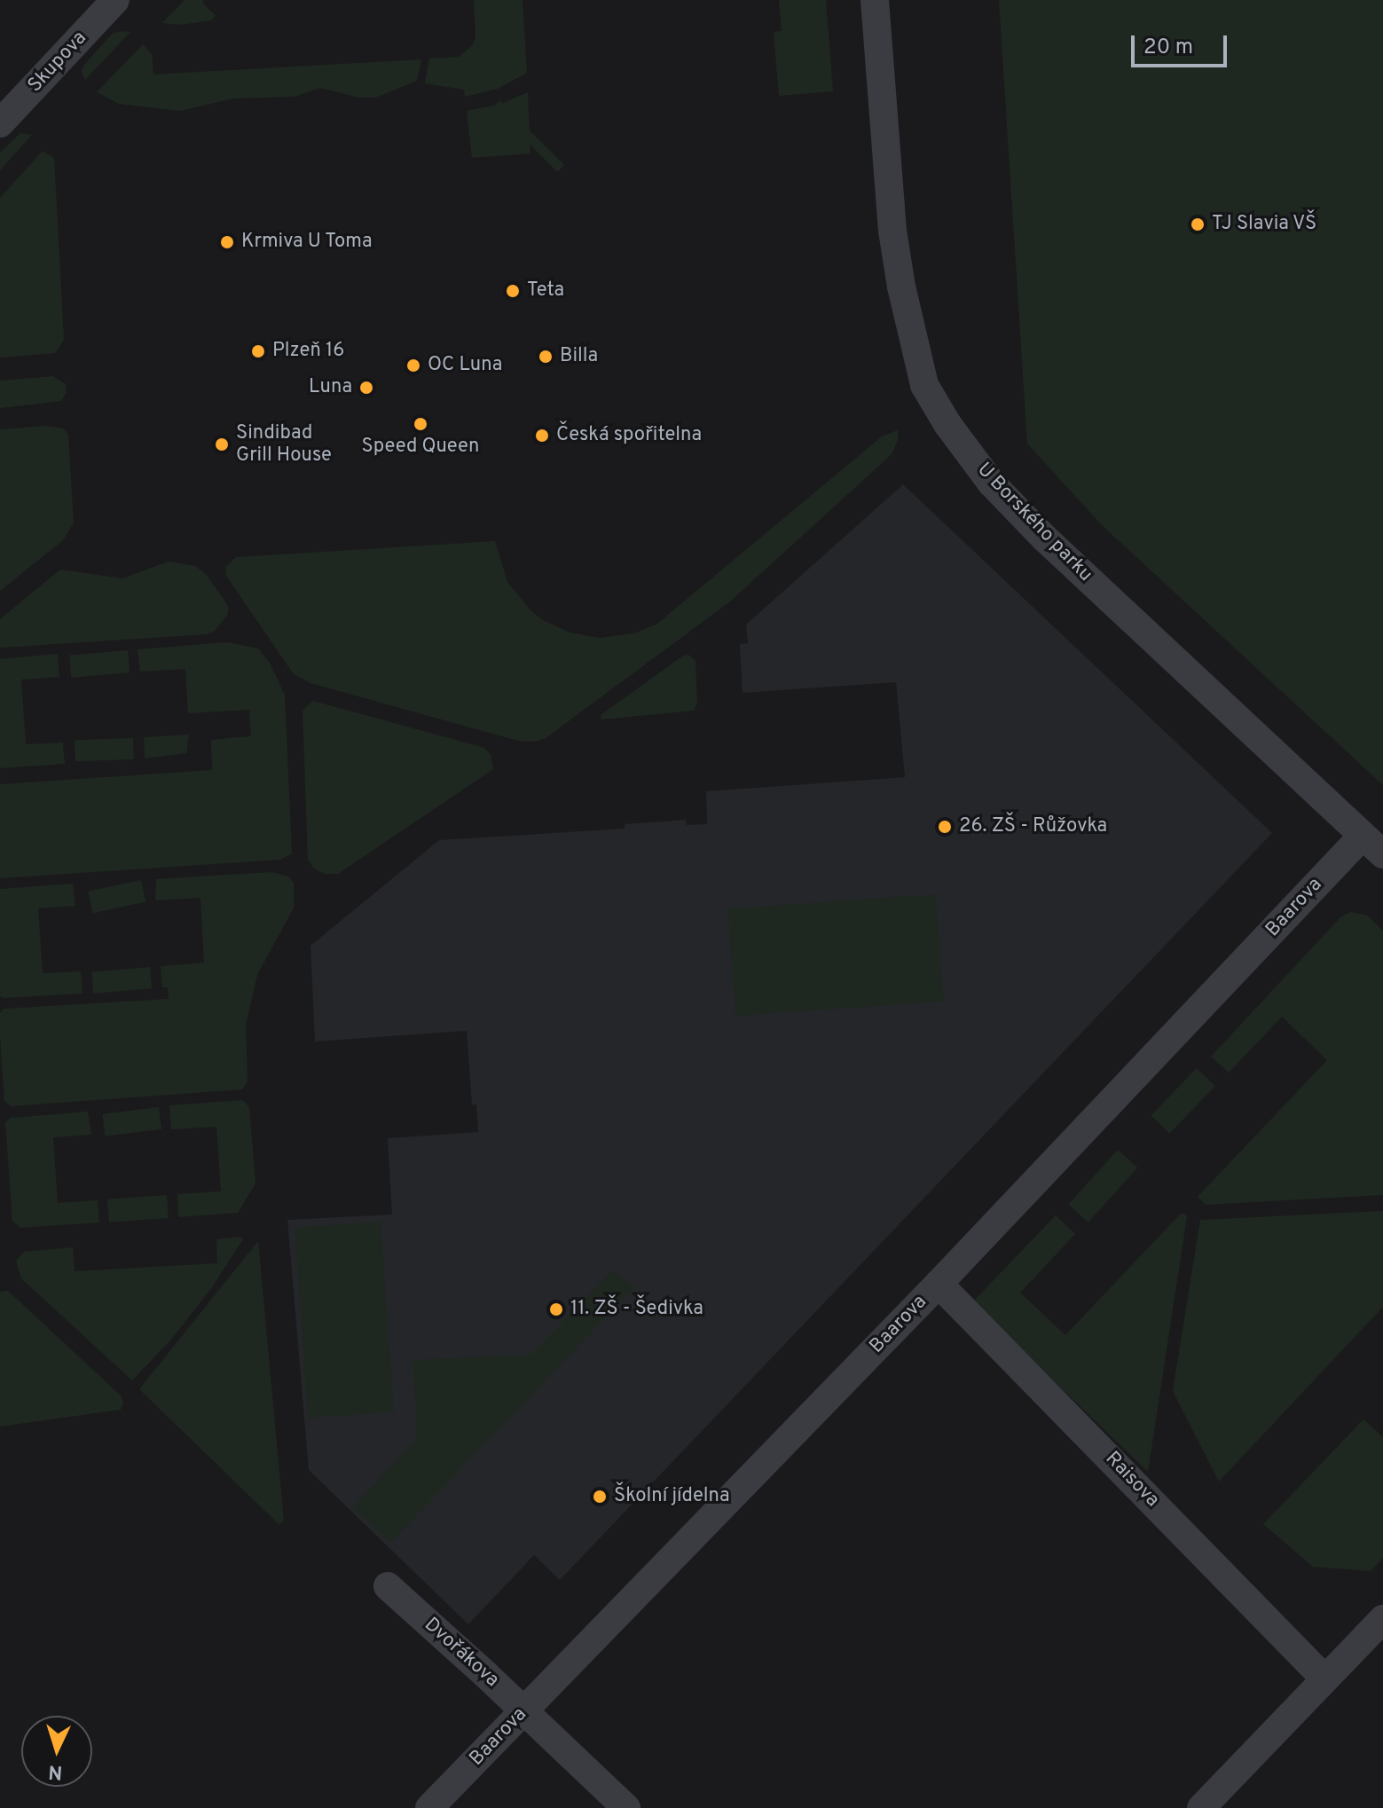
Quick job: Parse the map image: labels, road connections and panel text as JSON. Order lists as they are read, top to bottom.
{
  "streets": {
    "street": [
      "Skupova",
      "U Borského parku",
      "Baarova",
      "Raisova",
      "Dvořákova"
    ]
  },
  "crossings": [
    ["U Borského parku", "Baarova"],
    ["Baarova", "Raisova"],
    ["Baarova", "Dvořákova"]
  ],
  "places": [
    "TJ Slavia VŠ",
    "Krmiva U Toma",
    "Teta",
    "Plzeň 16",
    "Billa",
    "OC Luna",
    "Luna",
    "Speed Queen",
    "Česká spořitelna",
    "Sindibad Grill House",
    "26. ZŠ - Růžovka",
    "11. ZŠ - Šedivka",
    "Školní jídelna"
  ],
  "scale_bar": "20 m",
  "north": "bottom"
}
